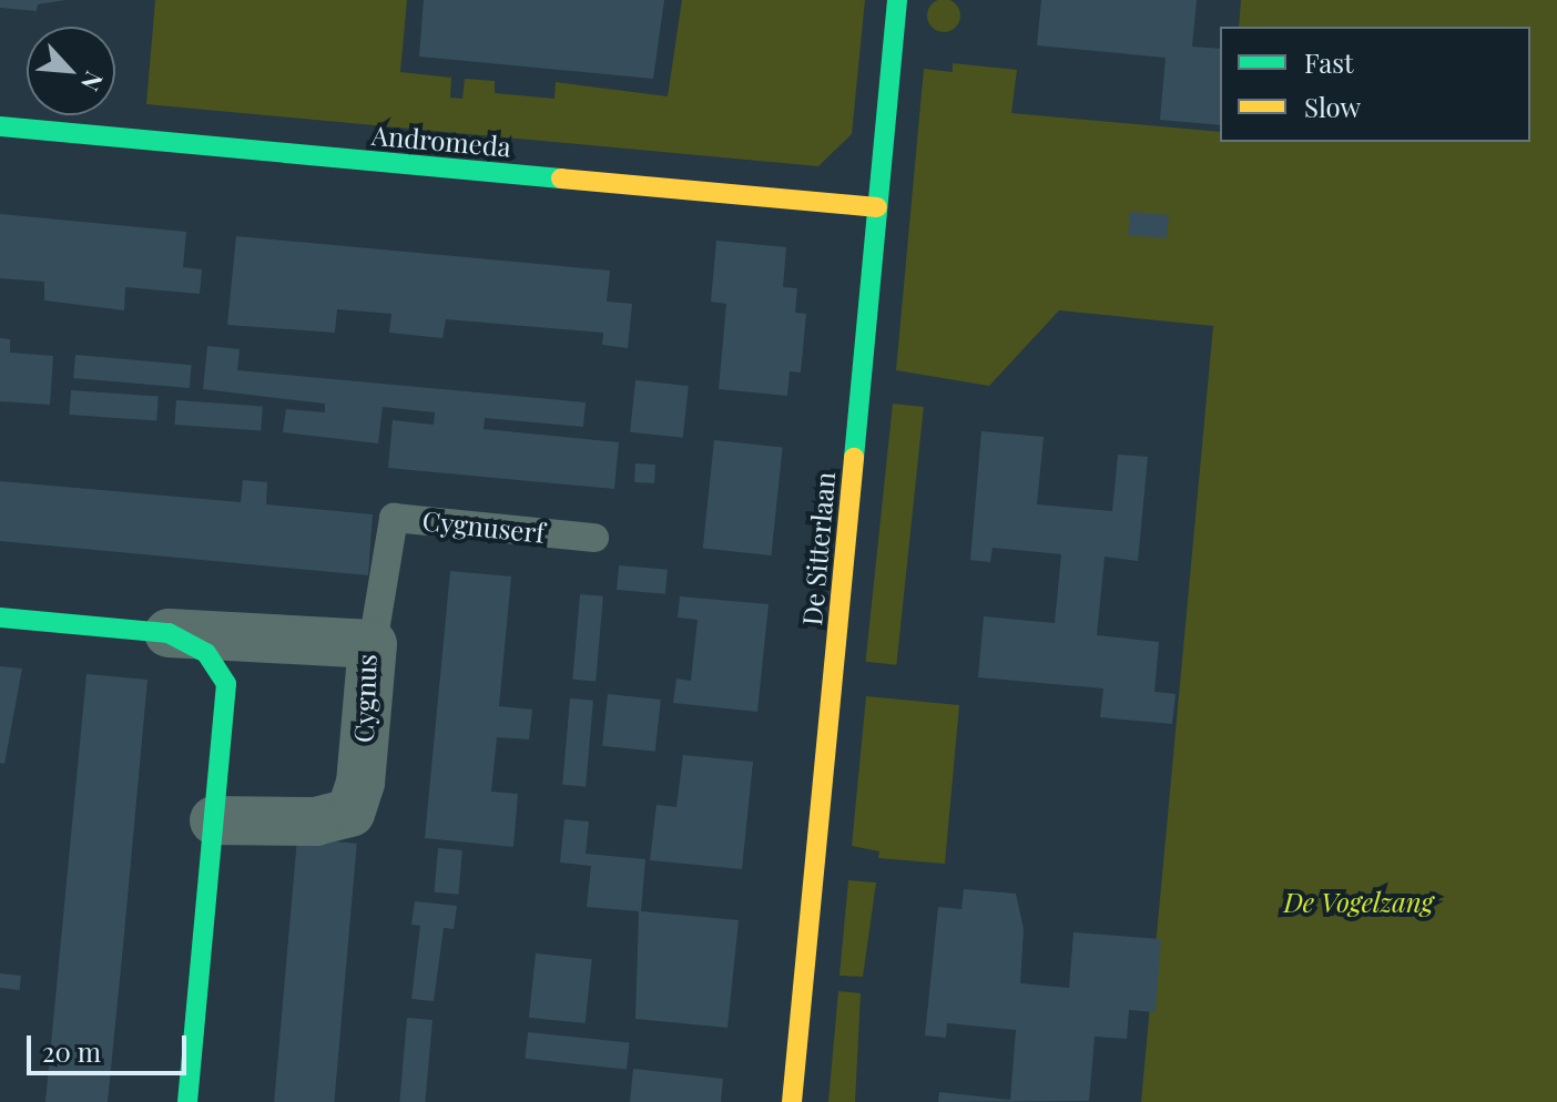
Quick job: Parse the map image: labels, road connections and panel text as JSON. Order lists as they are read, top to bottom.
{
  "streets": {
    "street": ["Andromeda", "De Sitterlaan", "Cygnus"],
    "lane": ["Cygnuserf"]
  },
  "crossings": [
    ["Andromeda", "De Sitterlaan"],
    ["Cygnuserf", "Cygnus"]
  ],
  "parks": ["De Vogelzang"],
  "legend": ["Fast", "Slow"],
  "scale_bar": "20 m",
  "north": "bottom right"
}
